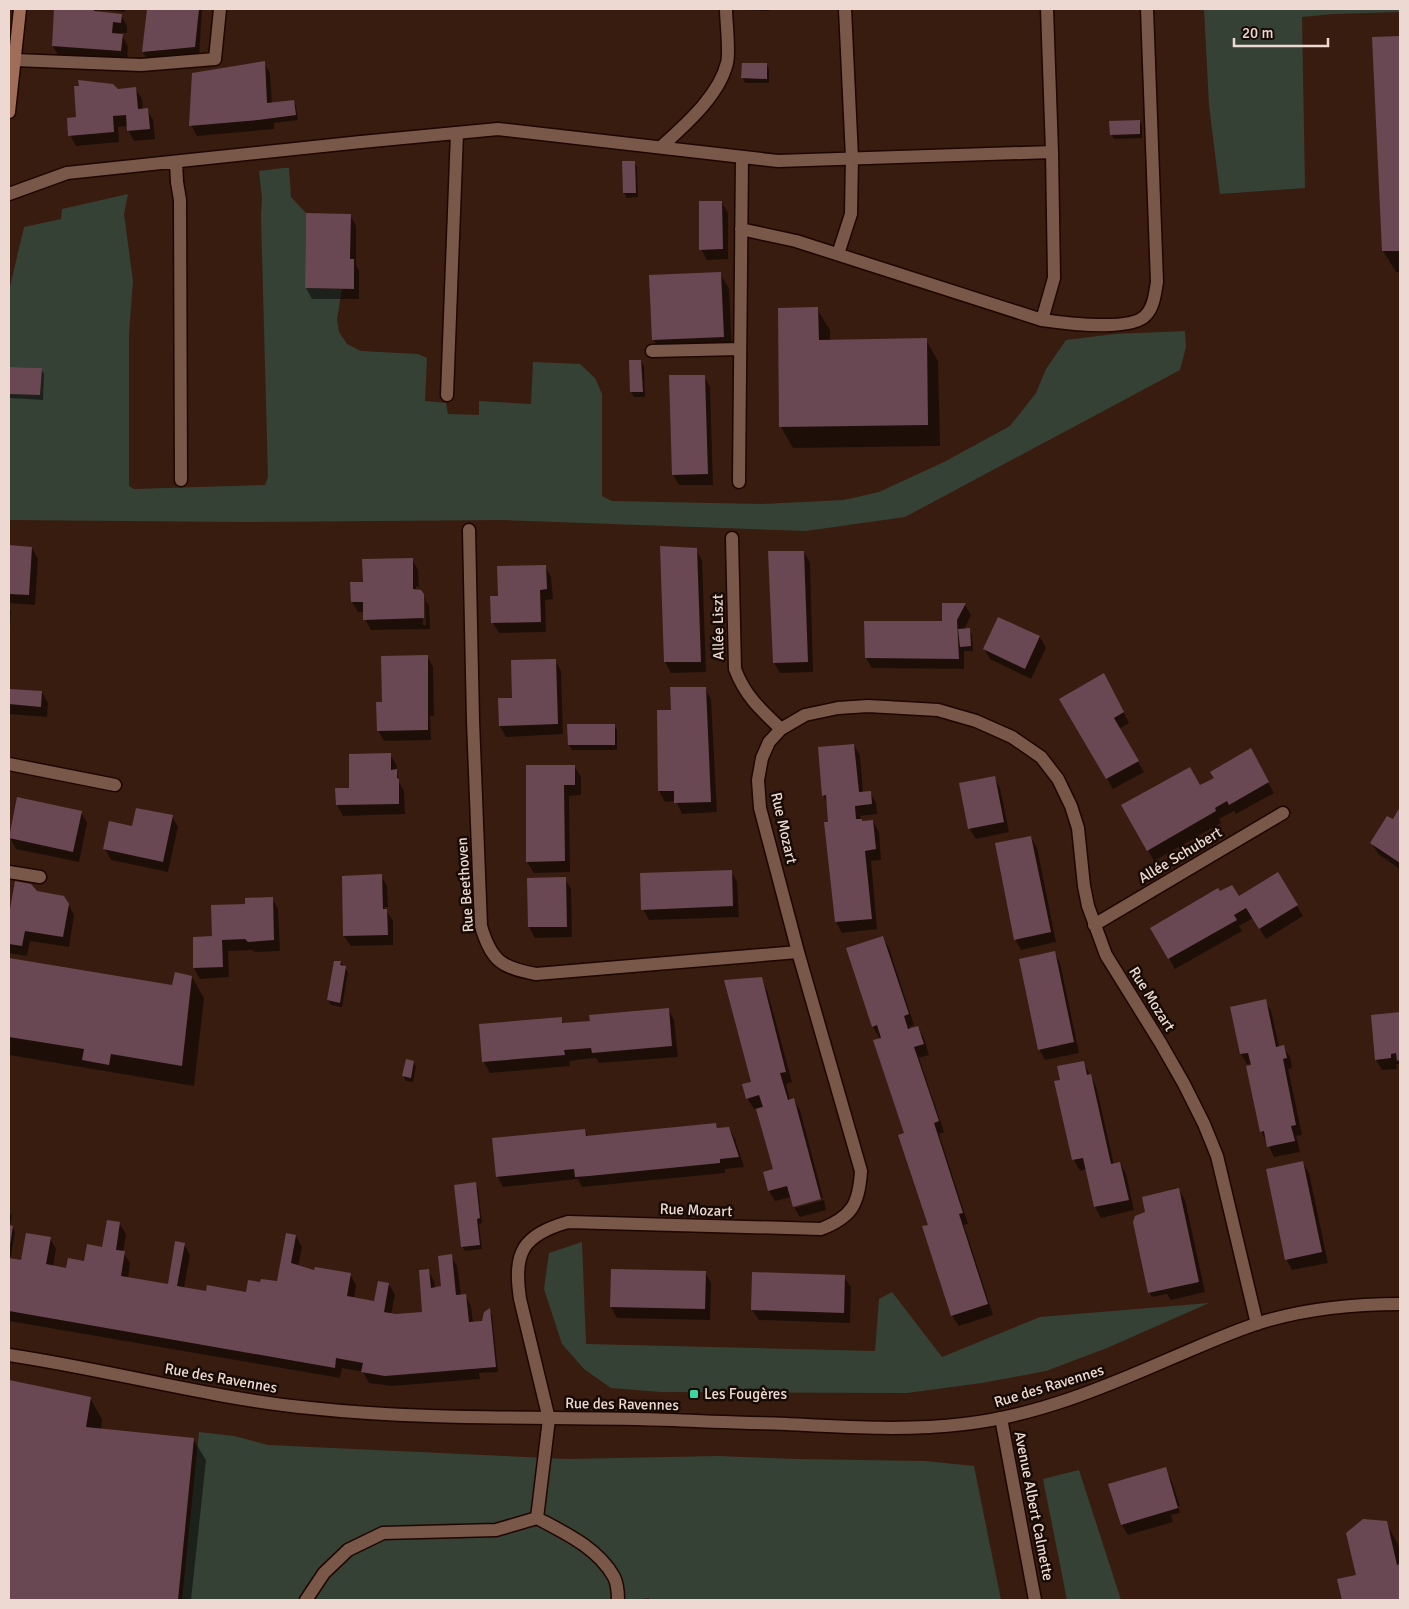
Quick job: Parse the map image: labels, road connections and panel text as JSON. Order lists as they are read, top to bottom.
{
  "streets": {
    "street": [
      "Allée Liszt",
      "Rue Mozart",
      "Allée Schubert",
      "Rue Beethoven",
      "Rue des Ravennes",
      "Avenue Albert Calmette"
    ]
  },
  "crossings": [
    ["Allée Liszt", "Rue Mozart"],
    ["Rue Mozart", "Allée Schubert"],
    ["Rue Mozart", "Rue Beethoven"],
    ["Rue Mozart", "Rue des Ravennes"],
    ["Rue des Ravennes", "Avenue Albert Calmette"]
  ],
  "places": {
    "transit": ["Les Fougères"]
  },
  "scale_bar": "20 m"
}
